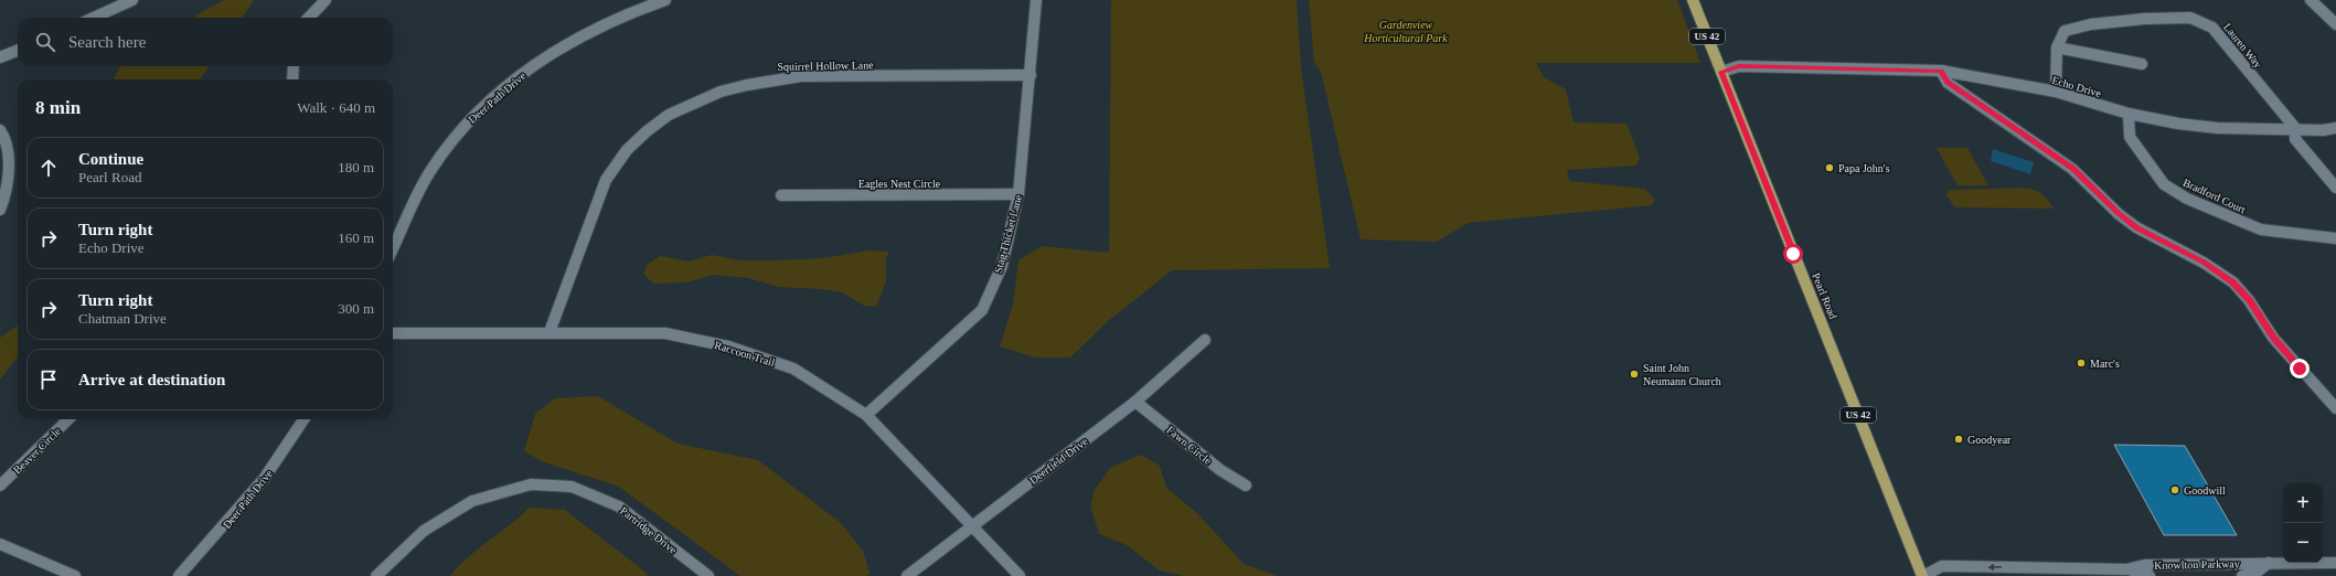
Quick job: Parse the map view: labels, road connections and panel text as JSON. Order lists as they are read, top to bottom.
{
  "streets": {
    "main road": ["US 42", "Pearl Road"],
    "street": [
      "Lauren Way",
      "Squirrel Hollow Lane",
      "Echo Drive",
      "Deer Path Drive",
      "Eagles Nest Circle",
      "Bradford Court",
      "Stag Thicket Lane",
      "Raccoon Trail",
      "Fawn Circle",
      "Beaver Circle",
      "Deerfield Drive",
      "Partridge Drive",
      "Knowlton Parkway"
    ]
  },
  "crossings": [
    ["Lauren Way", "Echo Drive"],
    ["Squirrel Hollow Lane", "Stag Thicket Lane"],
    ["Squirrel Hollow Lane", "Raccoon Trail"],
    ["Echo Drive", "Bradford Court"],
    ["Echo Drive", "Pearl Road"],
    ["Eagles Nest Circle", "Stag Thicket Lane"],
    ["Stag Thicket Lane", "Raccoon Trail"],
    ["Pearl Road", "Knowlton Parkway"],
    ["Raccoon Trail", "Deerfield Drive"],
    ["Fawn Circle", "Deerfield Drive"]
  ],
  "parks": ["Gardenview Horticultural Park"],
  "places": [
    "Papa John's",
    "Marc's",
    "Saint John Neumann Church",
    "Goodyear",
    "Goodwill"
  ],
  "page": {
    "search": "Search here",
    "heading": ["8 min", "Walk · 640 m"],
    "list": [
      ["Continue", "Pearl Road", "180 m"],
      ["Turn right", "Echo Drive", "160 m"],
      ["Turn right", "Chatman Drive", "300 m"],
      "Arrive at destination"
    ],
    "map_buttons": ["+", "−"]
  }
}
